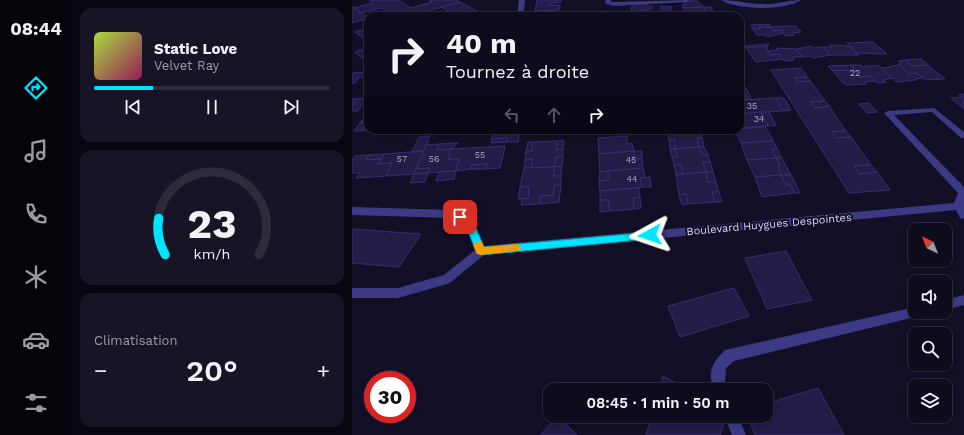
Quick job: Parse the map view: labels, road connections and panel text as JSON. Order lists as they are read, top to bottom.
{
  "streets": {
    "street": ["Boulevard Huygues Despointes"]
  },
  "house_numbers": [
    "22",
    "35",
    "34",
    "55",
    "57",
    "56",
    "45",
    "44"
  ],
  "north": "top left",
  "page": {
    "tabs": "08:44",
    "turn": ["40 m", "Tournez à droite"],
    "song": ["Static Love", "Velvet Ray"],
    "tile": "Climatisation",
    "heat": ["−", "20°", "+"],
    "limit": "30",
    "trip": "08:45 · 1 min · 50 m",
    "gauge": ["23", "km/h"]
  }
}
